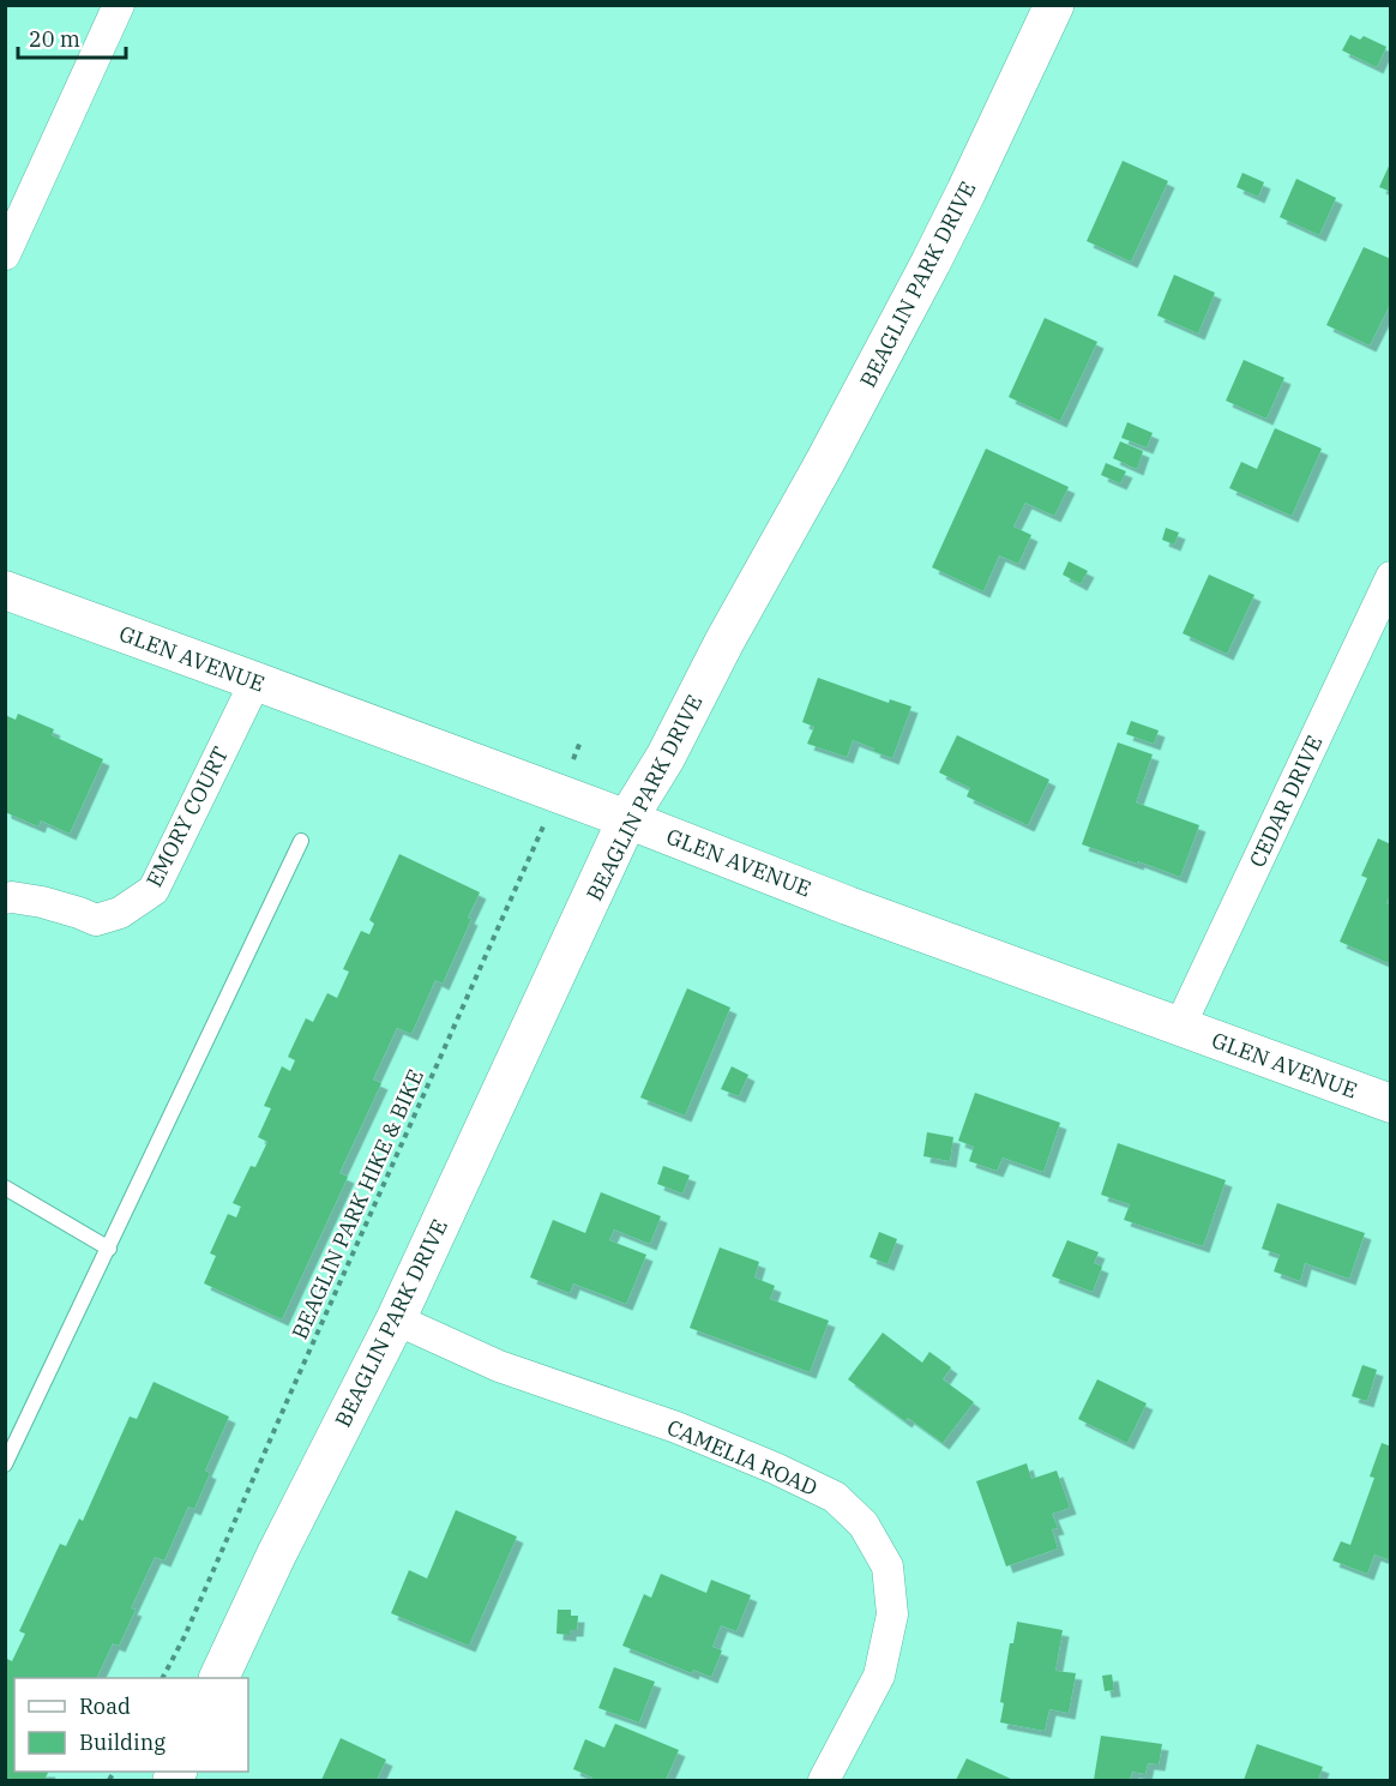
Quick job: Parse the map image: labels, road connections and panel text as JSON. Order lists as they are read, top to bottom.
{
  "streets": {
    "main road": ["BEAGLIN PARK DRIVE"],
    "street": [
      "GLEN AVENUE",
      "CEDAR DRIVE",
      "EMORY COURT",
      "CAMELIA ROAD"
    ],
    "path": ["BEAGLIN PARK HIKE & BIKE"]
  },
  "crossings": [
    ["BEAGLIN PARK DRIVE", "GLEN AVENUE"],
    ["BEAGLIN PARK DRIVE", "CAMELIA ROAD"],
    ["GLEN AVENUE", "CEDAR DRIVE"],
    ["GLEN AVENUE", "EMORY COURT"],
    ["GLEN AVENUE", "BEAGLIN PARK HIKE & BIKE"]
  ],
  "legend": ["Road", "Building"],
  "scale_bar": "20 m"
}
